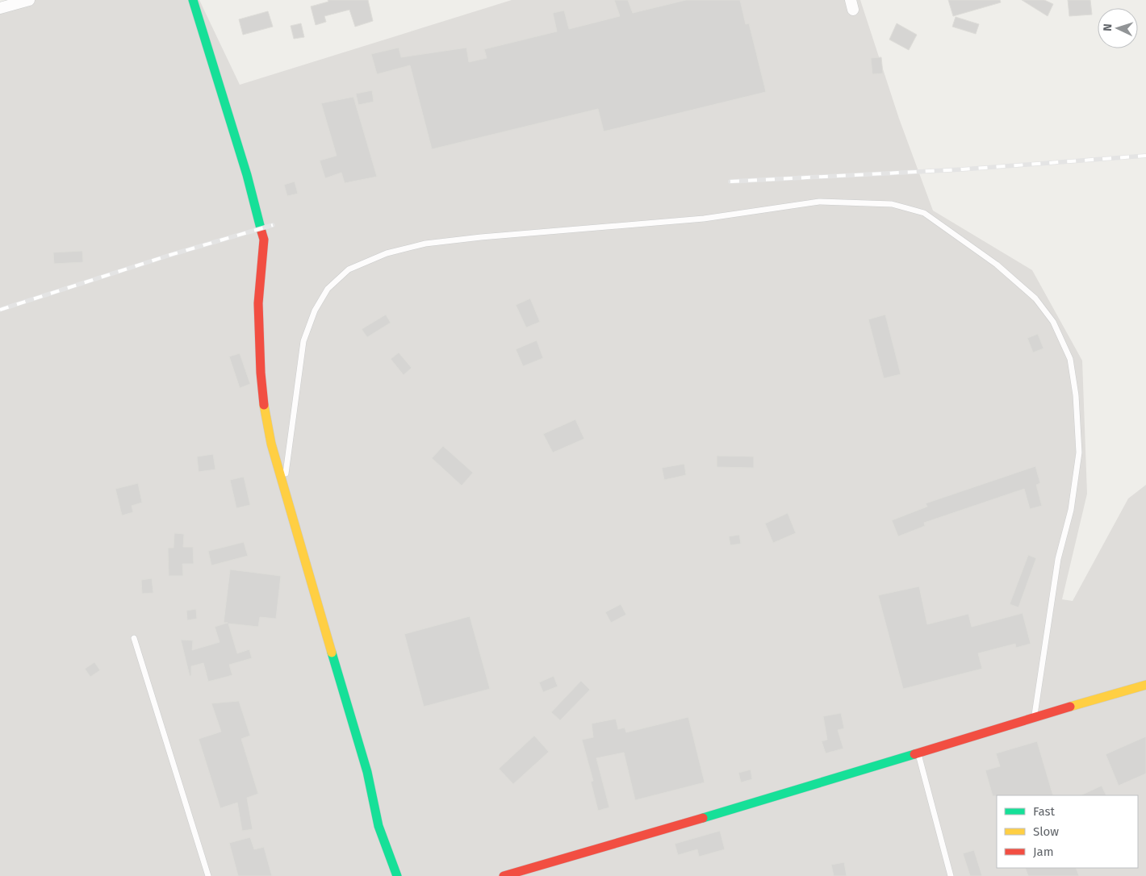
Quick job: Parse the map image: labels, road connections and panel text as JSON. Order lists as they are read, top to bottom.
{
  "legend": ["Fast", "Slow", "Jam"],
  "north": "left"
}
